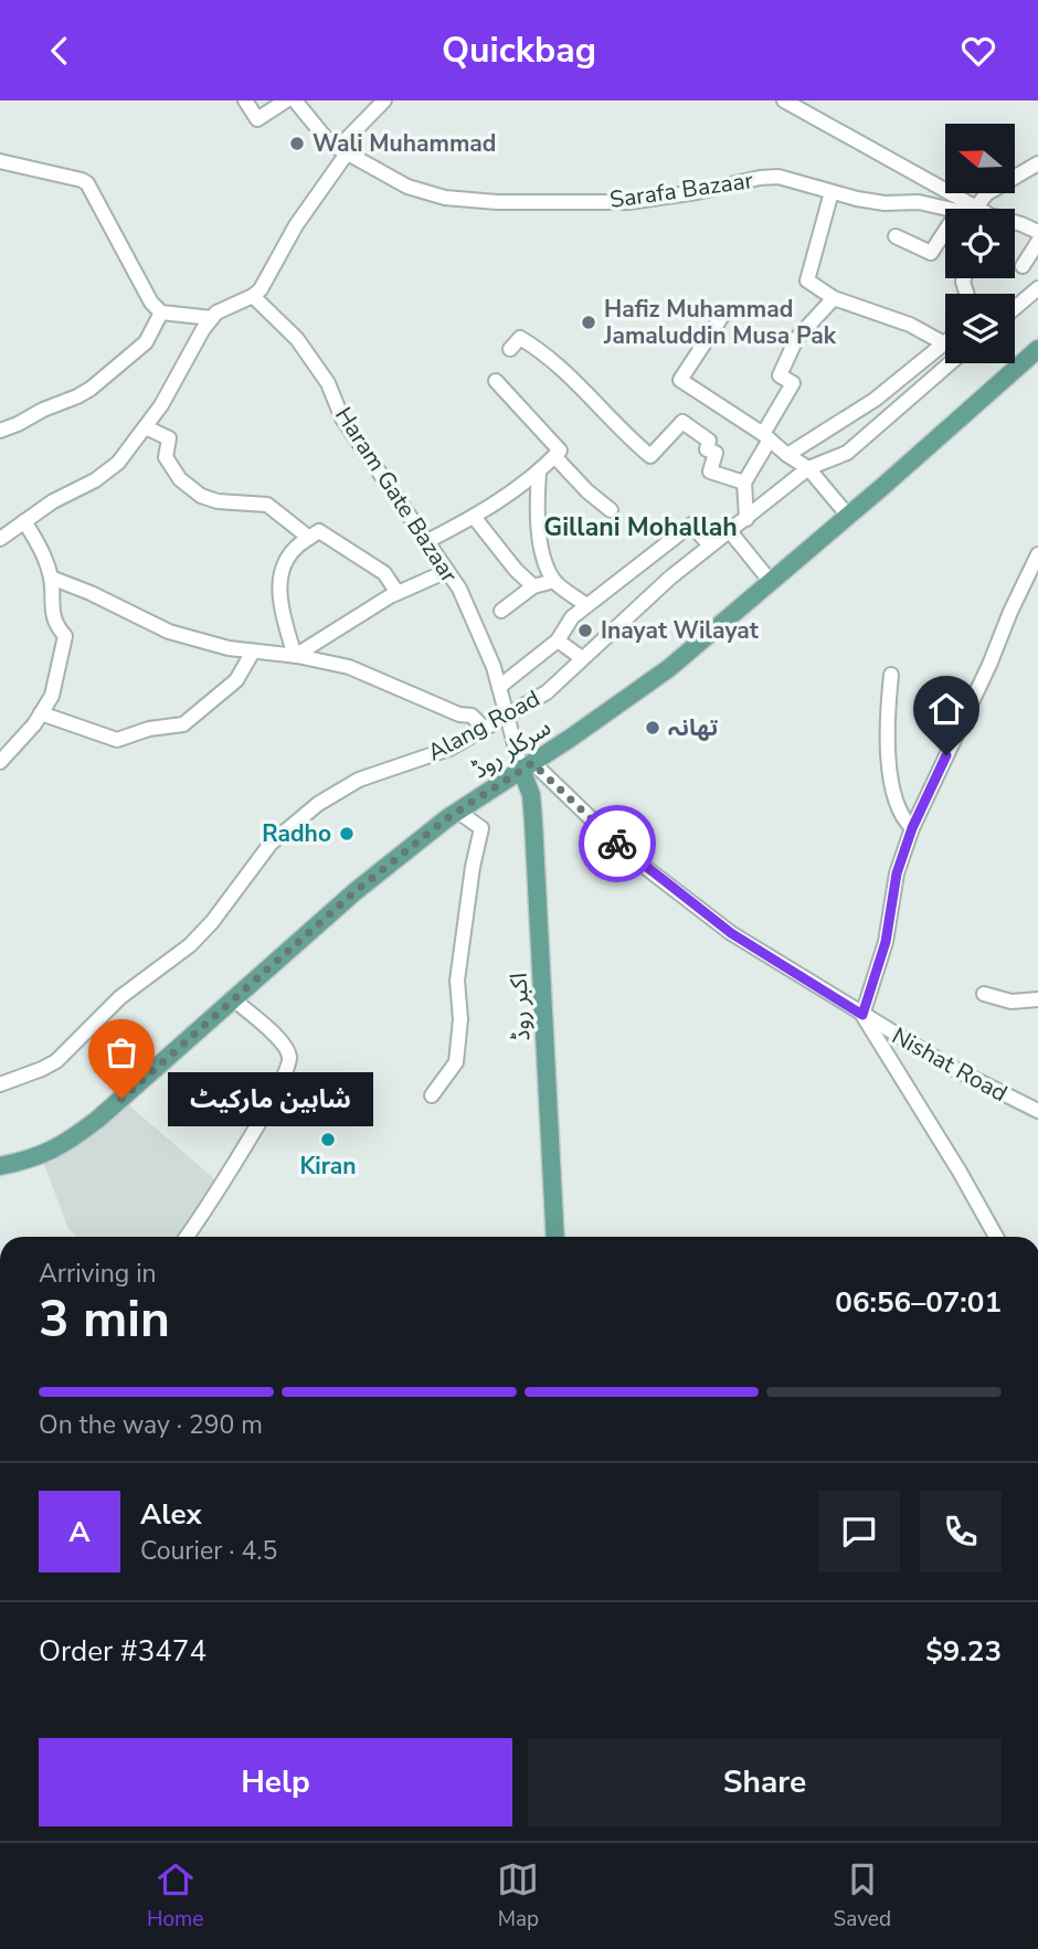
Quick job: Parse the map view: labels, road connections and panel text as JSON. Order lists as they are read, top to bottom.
{
  "streets": {
    "main road": ["سرکلر روڈ", "اکبر روڈ"],
    "street": [
      "Sarafa Bazaar",
      "Haram Gate Bazaar",
      "Alang Road",
      "Nishat Road"
    ]
  },
  "crossings": [
    ["Haram Gate Bazaar", "Alang Road"],
    ["Haram Gate Bazaar", "سرکلر روڈ"],
    ["Haram Gate Bazaar", "اکبر روڈ"],
    ["Haram Gate Bazaar", "Nishat Road"],
    ["سرکلر روڈ", "اکبر روڈ"],
    ["سرکلر روڈ", "Nishat Road"],
    ["اکبر روڈ", "Nishat Road"]
  ],
  "districts": ["Gillani Mohallah"],
  "places": [
    "Wali Muhammad",
    "Hafiz Muhammad Jamaluddin Musa Pak",
    "Inayat Wilayat",
    "تھانہ",
    "Radho",
    "شاہین مارکیٹ",
    "Kiran"
  ],
  "north": "left",
  "page": {
    "header": "Quickbag",
    "bubble": "شاہین مارکیٹ",
    "heading": ["3 min", "Arriving in", "06:56–07:01"],
    "panel": [
      "Alex",
      "Courier · 4.5",
      "Order #3474",
      "$9.23"
    ],
    "bar": "On the way · 290 m",
    "round": "A",
    "buttons": ["Help", "Share"],
    "tabs": ["Home", "Map", "Saved"]
  }
}
